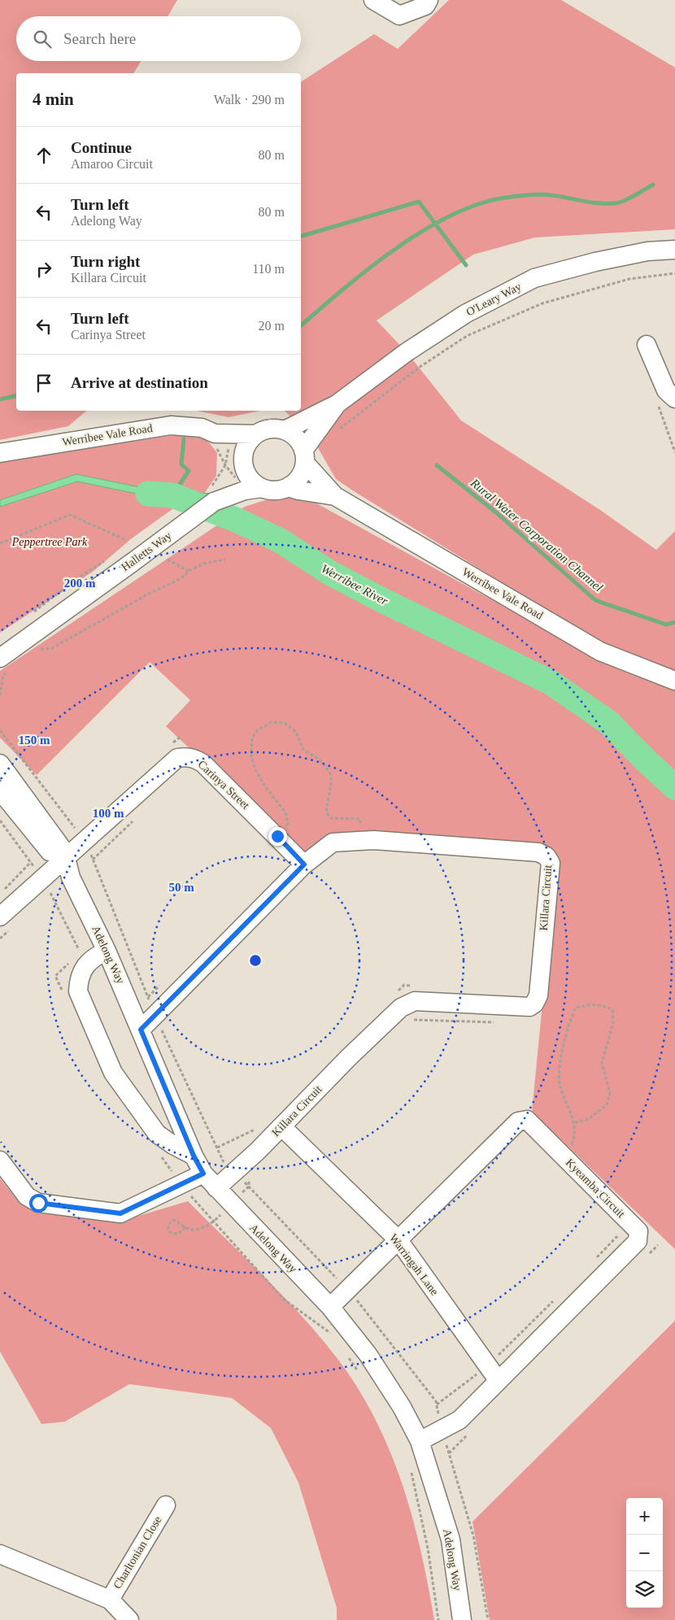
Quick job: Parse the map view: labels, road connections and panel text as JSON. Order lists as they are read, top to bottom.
{
  "streets": {
    "street": [
      "O'Leary Way",
      "Werribee Vale Road",
      "Halletts Way",
      "Carinya Street",
      "Killara Circuit",
      "Adelong Way",
      "Kyeamba Circuit",
      "Warringah Lane",
      "Charltonian Close"
    ]
  },
  "crossings": [
    ["O'Leary Way", "Werribee Vale Road"],
    ["O'Leary Way", "Halletts Way"],
    ["Werribee Vale Road", "Halletts Way"],
    ["Carinya Street", "Killara Circuit"],
    ["Carinya Street", "Adelong Way"],
    ["Killara Circuit", "Adelong Way"],
    ["Killara Circuit", "Warringah Lane"],
    ["Adelong Way", "Kyeamba Circuit"],
    ["Kyeamba Circuit", "Warringah Lane"]
  ],
  "water": ["Rural Water Corporation Channel", "Werribee River"],
  "parks": ["Peppertree Park"],
  "page": {
    "search": "Search here",
    "heading": ["4 min", "Walk · 290 m"],
    "list": [
      ["Continue", "Amaroo Circuit", "80 m"],
      ["Turn left", "Adelong Way", "80 m"],
      ["Turn right", "Killara Circuit", "110 m"],
      ["Turn left", "Carinya Street", "20 m"],
      "Arrive at destination"
    ],
    "map_buttons": ["+", "−"]
  },
  "rings": [
    "200 m",
    "150 m",
    "100 m",
    "50 m"
  ]
}
